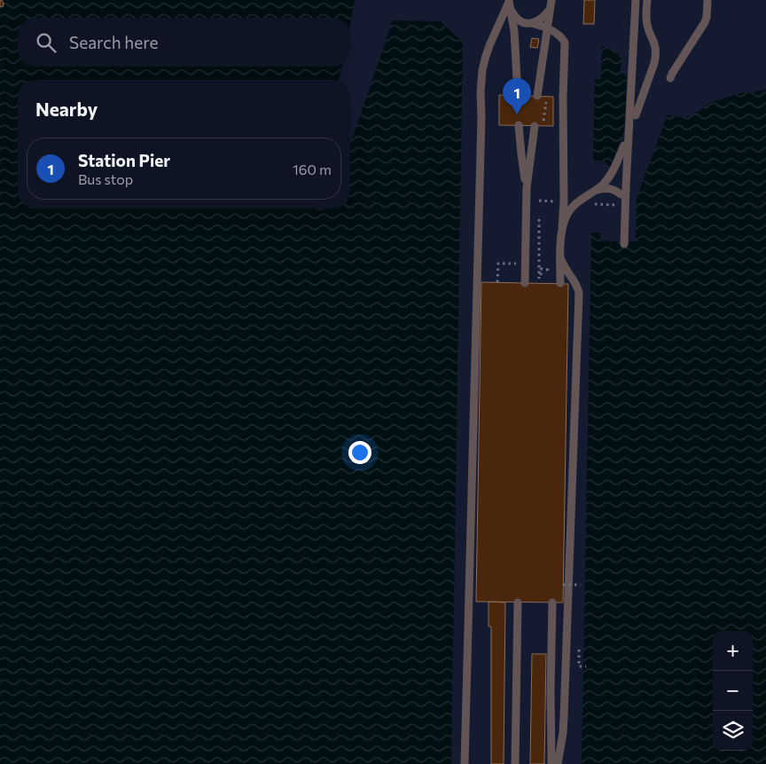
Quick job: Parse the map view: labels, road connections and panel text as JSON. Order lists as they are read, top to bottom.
{
  "page": {
    "search": "Search here",
    "pins": "1",
    "heading": "Nearby",
    "list": [
      {
        "mark": "1",
        "name": "Station Pier",
        "note": "Bus stop",
        "value": "160 m"
      }
    ],
    "map_buttons": ["+", "−"]
  }
}
